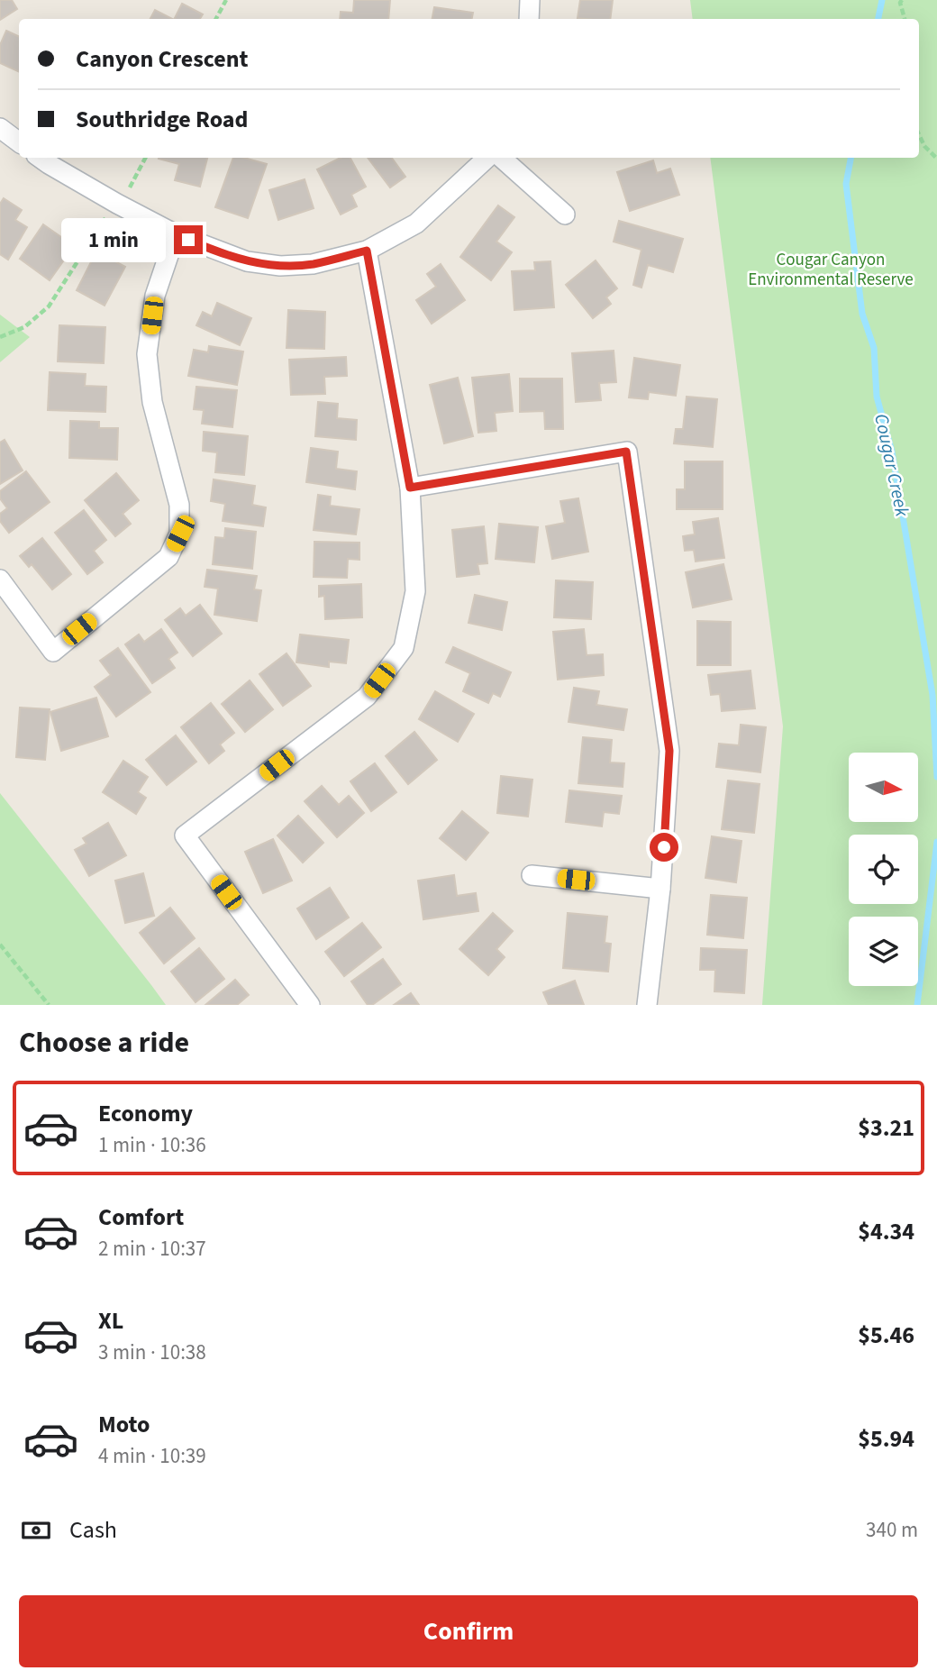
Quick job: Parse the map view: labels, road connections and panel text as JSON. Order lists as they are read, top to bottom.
{
  "water": ["Cougar Creek"],
  "parks": ["Cougar Canyon Environmental Reserve"],
  "north": "right",
  "page": {
    "banner": ["Canyon Crescent", "Southridge Road"],
    "bubble": "1 min",
    "heading": "Choose a ride",
    "list": [
      {
        "name": "Economy",
        "note": "1 min · 10:36",
        "value": "$3.21"
      },
      {
        "name": "Comfort",
        "note": "2 min · 10:37",
        "value": "$4.34"
      },
      {
        "name": "XL",
        "note": "3 min · 10:38",
        "value": "$5.46"
      },
      {
        "name": "Moto",
        "note": "4 min · 10:39",
        "value": "$5.94"
      }
    ],
    "pay": ["Cash", "340 m"],
    "buttons": "Confirm"
  }
}
